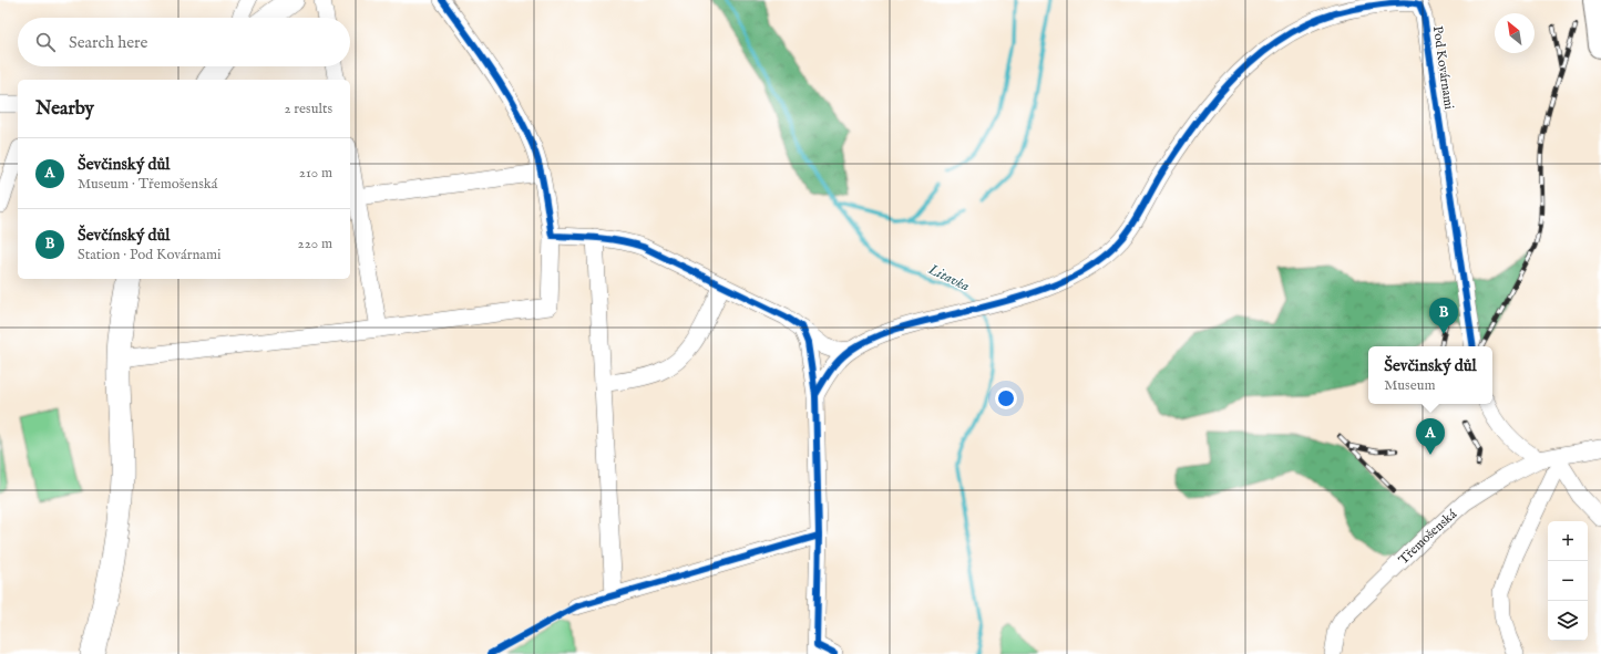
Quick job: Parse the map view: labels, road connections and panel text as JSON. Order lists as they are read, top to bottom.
{
  "streets": {
    "street": ["Pod Kovárnami", "Třemošenská"]
  },
  "water": ["Litavka"],
  "north": "top left",
  "page": {
    "search": "Search here",
    "heading": ["Nearby", "2 results"],
    "list": [
      {
        "mark": "A",
        "name": "Ševčinský důl",
        "note": "Museum · Třemošenská",
        "value": "210 m"
      },
      {
        "mark": "B",
        "name": "Ševčínský důl",
        "note": "Station · Pod Kovárnami",
        "value": "220 m"
      }
    ],
    "pins": ["B", "A"],
    "popup": ["Ševčinský důl", "Museum"],
    "map_buttons": ["+", "−"]
  }
}
